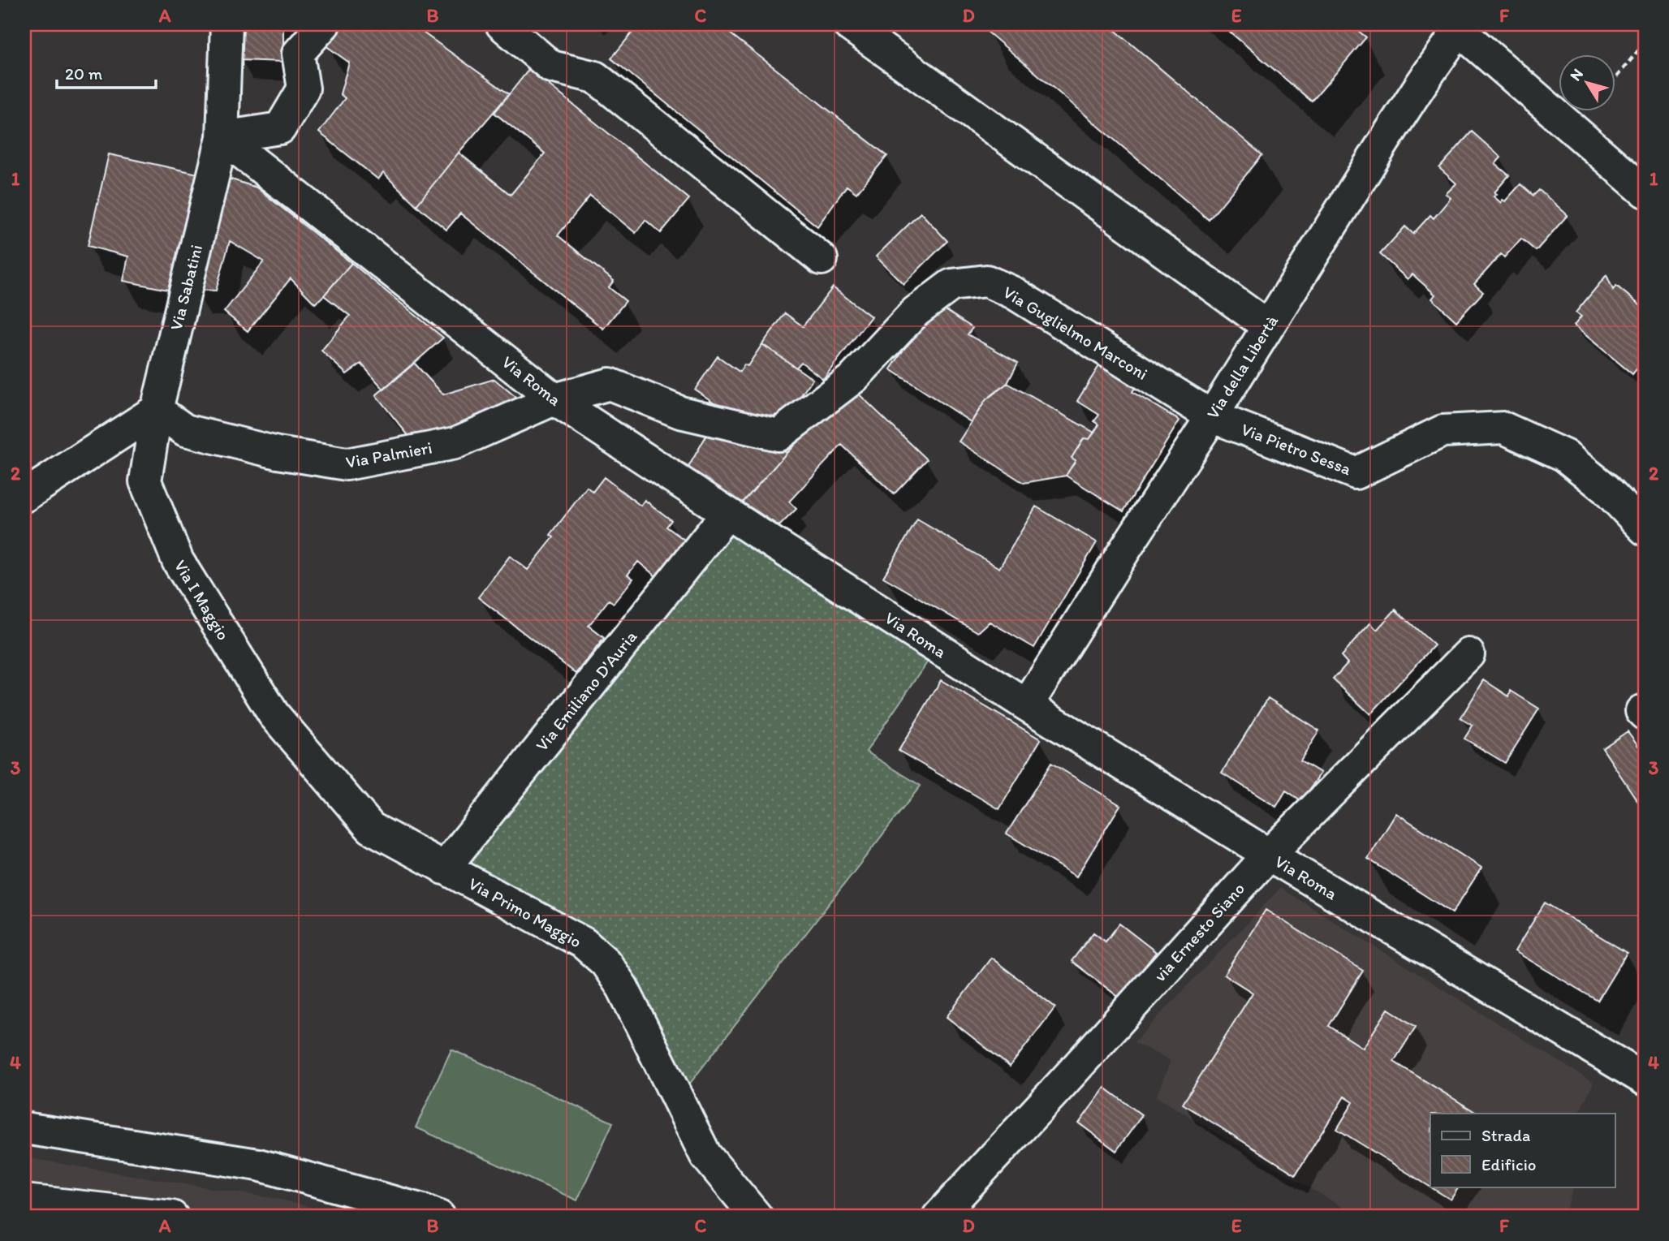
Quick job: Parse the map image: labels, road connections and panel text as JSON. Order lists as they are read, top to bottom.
{
  "streets": {
    "street": [
      "Via Sabatini",
      "Via Guglielmo Marconi",
      "Via della Libertà",
      "Via Roma",
      "Via Pietro Sessa",
      "Via Palmieri",
      "Via I Maggio",
      "Via Emiliano D'Auria",
      "Via Primo Maggio",
      "via Ernesto Siano"
    ]
  },
  "crossings": [
    ["Via Sabatini", "Via Roma"],
    ["Via Sabatini", "Via Palmieri"],
    ["Via Sabatini", "Via I Maggio"],
    ["Via Guglielmo Marconi", "Via della Libertà"],
    ["Via Guglielmo Marconi", "Via Roma"],
    ["Via Guglielmo Marconi", "Via Pietro Sessa"],
    ["Via Guglielmo Marconi", "Via Palmieri"],
    ["Via della Libertà", "Via Roma"],
    ["Via della Libertà", "Via Pietro Sessa"],
    ["Via Roma", "Via Palmieri"],
    ["Via Roma", "Via Emiliano D'Auria"],
    ["Via Roma", "via Ernesto Siano"],
    ["Via Palmieri", "Via I Maggio"],
    ["Via I Maggio", "Via Primo Maggio"],
    ["Via Emiliano D'Auria", "Via Primo Maggio"]
  ],
  "legend": ["Strada", "Edificio"],
  "scale_bar": "20 m",
  "north": "top left",
  "grid": {
    "columns": [
      "A",
      "B",
      "C",
      "D",
      "E",
      "F"
    ],
    "rows": [
      "1",
      "2",
      "3",
      "4"
    ]
  }
}
